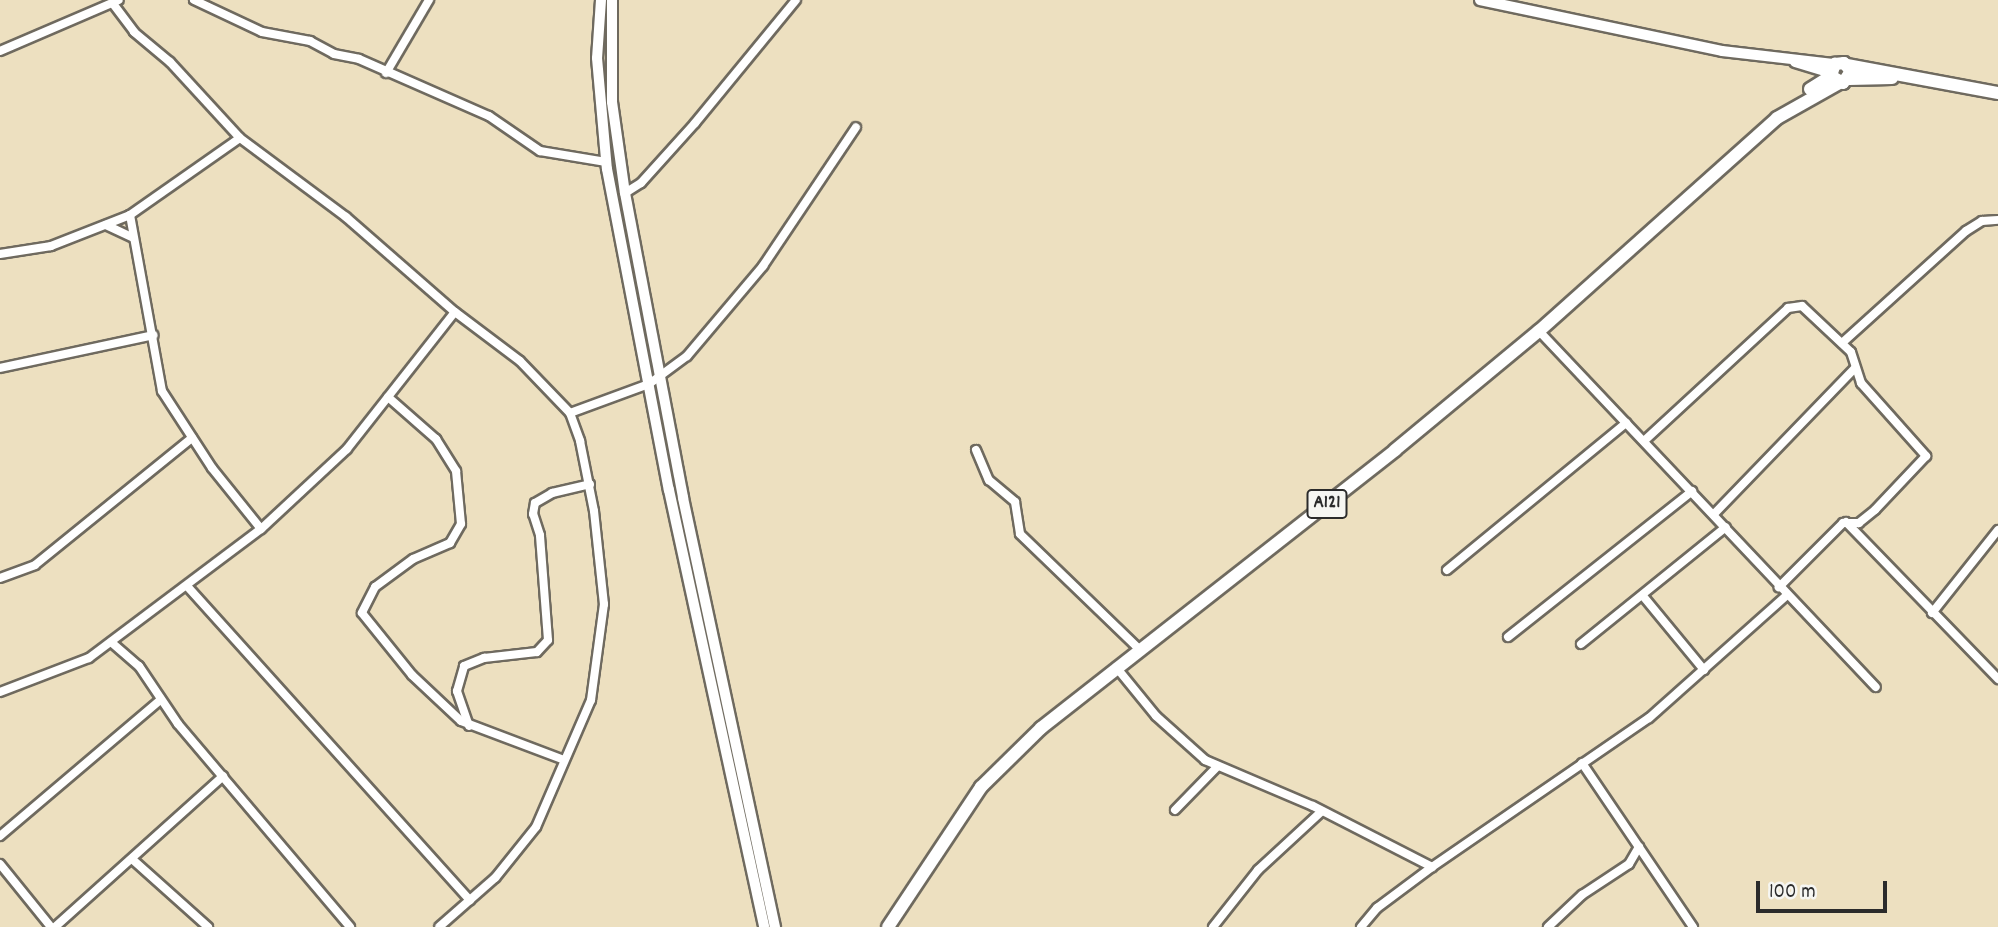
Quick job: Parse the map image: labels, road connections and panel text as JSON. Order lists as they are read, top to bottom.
{
  "streets": {
    "main road": ["A121"]
  },
  "scale_bar": "100 m"
}
